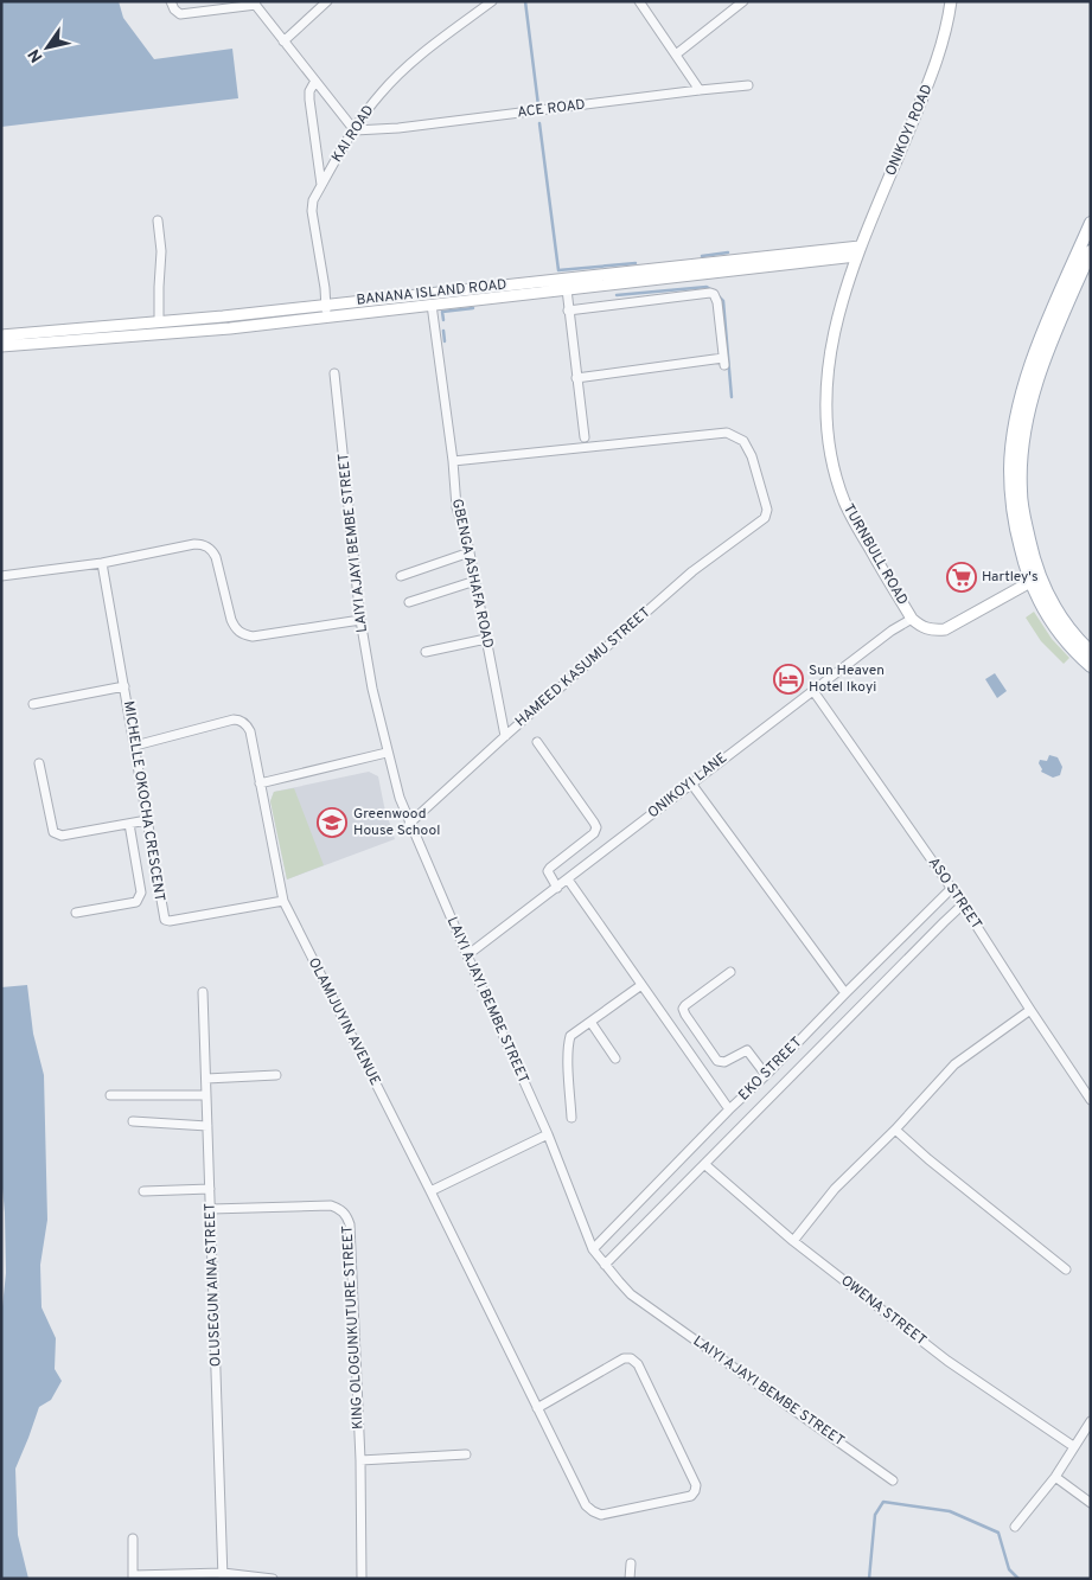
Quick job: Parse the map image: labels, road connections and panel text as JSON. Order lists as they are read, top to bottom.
{
  "streets": {
    "street": [
      "ACE ROAD",
      "ONIKOYI ROAD",
      "KAI ROAD",
      "BANANA ISLAND ROAD",
      "LAIYI AJAYI BEMBE STREET",
      "TURNBULL ROAD",
      "GBENGA ASHAFA ROAD",
      "HAMEED KASUMU STREET",
      "ONIKOYI LANE",
      "MICHELLE OKOCHA CRESCENT",
      "ASO STREET",
      "OLAMIJUYIN AVENUE",
      "EKO STREET",
      "OLUSEGUN AINA STREET",
      "OWENA STREET",
      "KING OLOGUNKUTURE STREET"
    ]
  },
  "crossings": [
    ["ACE ROAD", "KAI ROAD"],
    ["ONIKOYI ROAD", "BANANA ISLAND ROAD"],
    ["ONIKOYI ROAD", "TURNBULL ROAD"],
    ["KAI ROAD", "BANANA ISLAND ROAD"],
    ["BANANA ISLAND ROAD", "TURNBULL ROAD"],
    ["BANANA ISLAND ROAD", "GBENGA ASHAFA ROAD"],
    ["LAIYI AJAYI BEMBE STREET", "HAMEED KASUMU STREET"],
    ["LAIYI AJAYI BEMBE STREET", "ONIKOYI LANE"],
    ["LAIYI AJAYI BEMBE STREET", "EKO STREET"],
    ["TURNBULL ROAD", "ONIKOYI LANE"],
    ["GBENGA ASHAFA ROAD", "HAMEED KASUMU STREET"],
    ["ONIKOYI LANE", "ASO STREET"],
    ["MICHELLE OKOCHA CRESCENT", "OLAMIJUYIN AVENUE"],
    ["ASO STREET", "EKO STREET"],
    ["EKO STREET", "OWENA STREET"],
    ["OLUSEGUN AINA STREET", "KING OLOGUNKUTURE STREET"]
  ],
  "places": {
    "supermarket": ["Hartley's"],
    "hotel": ["Sun Heaven Hotel Ikoyi"],
    "school or university": ["Greenwood House School"]
  },
  "north": "bottom left"
}
